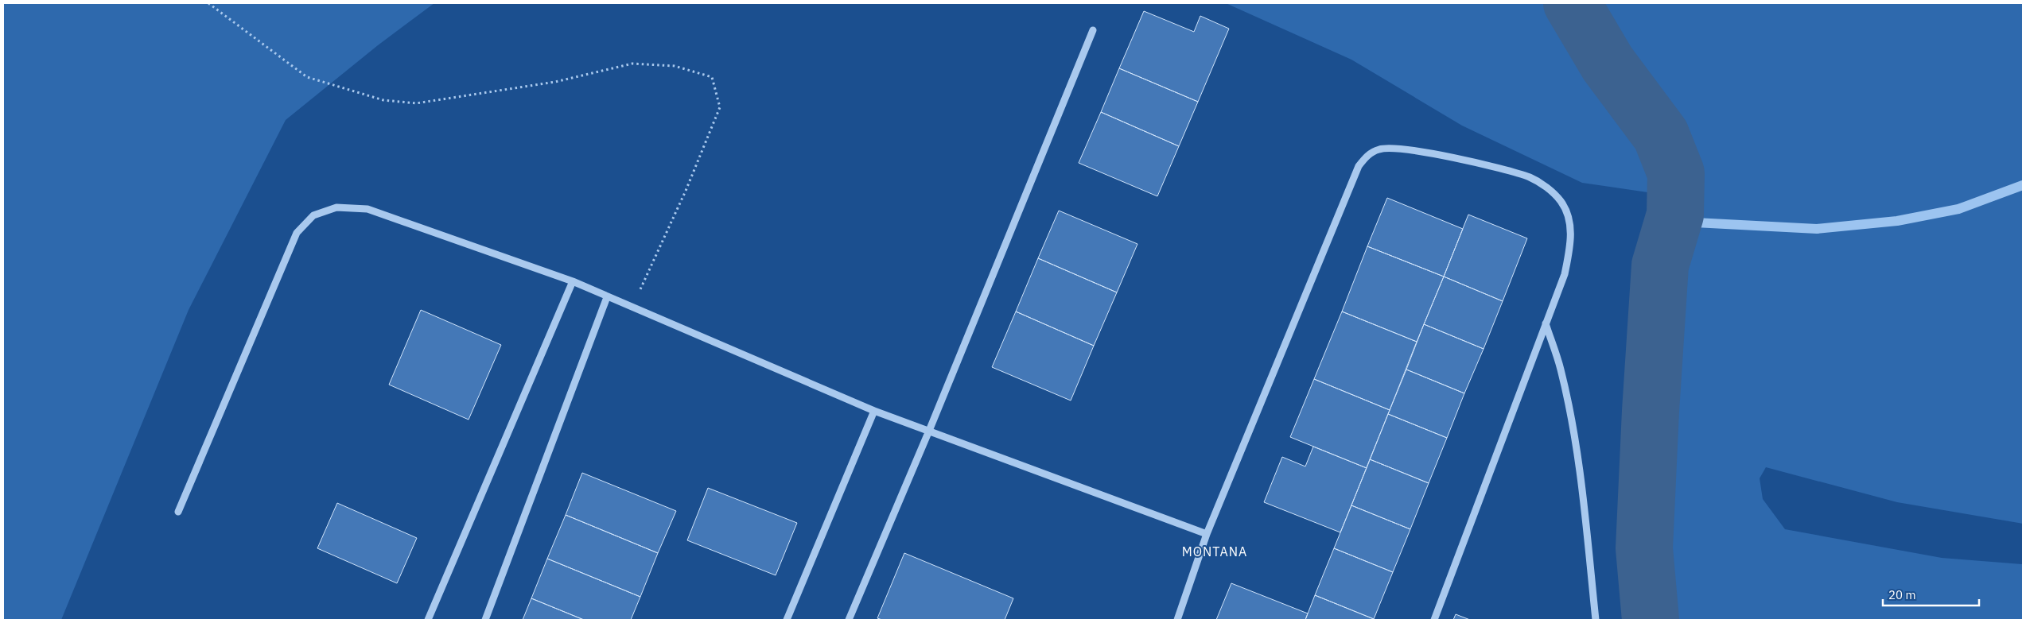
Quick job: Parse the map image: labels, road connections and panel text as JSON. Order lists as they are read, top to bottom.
{
  "districts": ["MONTANA"],
  "scale_bar": "20 m"
}
